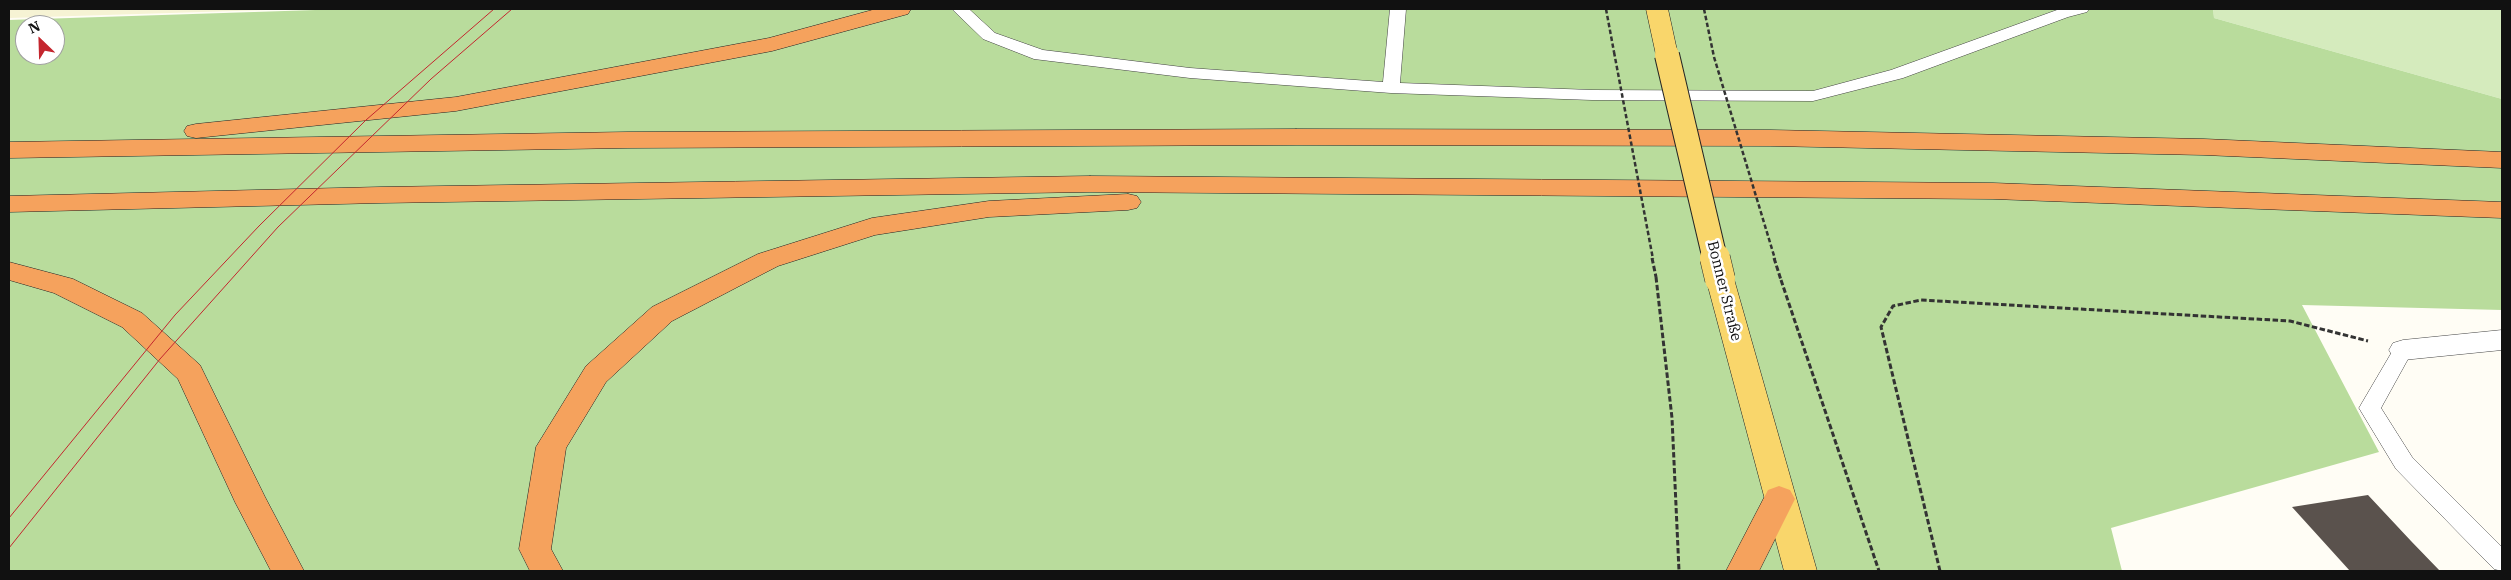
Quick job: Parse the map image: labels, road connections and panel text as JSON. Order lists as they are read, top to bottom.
{
  "streets": {
    "main road": ["Bonner Straße"]
  },
  "north": "top left"
}
